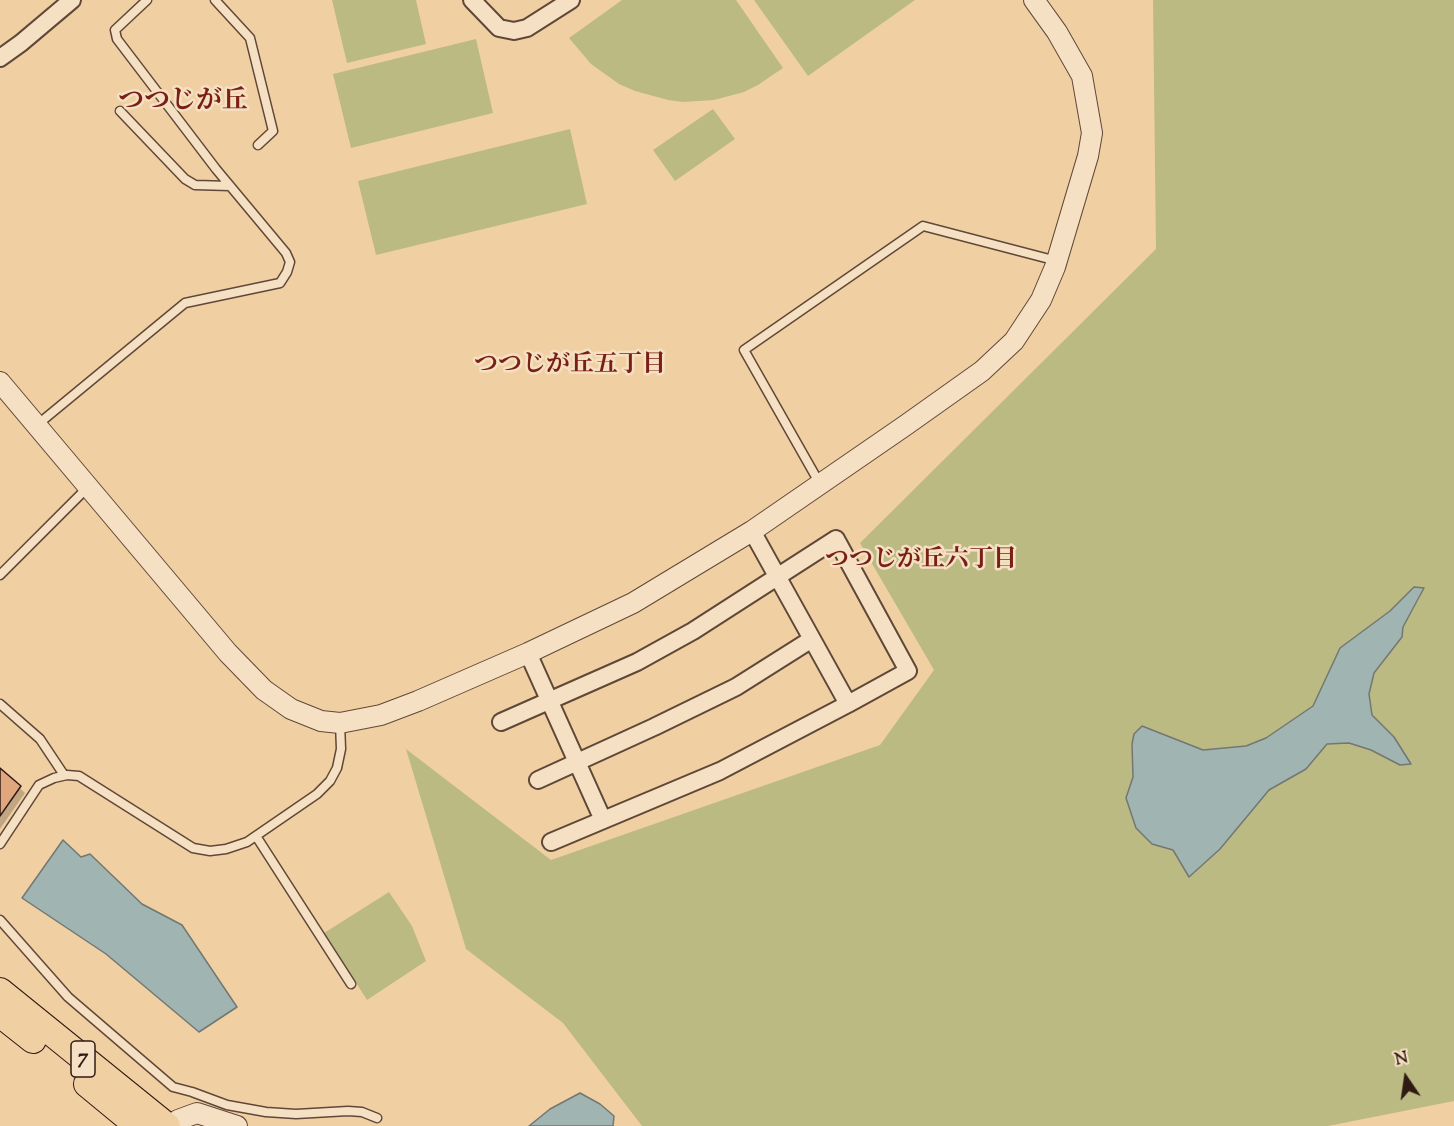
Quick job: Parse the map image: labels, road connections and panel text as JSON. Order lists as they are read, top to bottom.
{
  "streets": {
    "main road": ["7"]
  },
  "districts": ["つつじが丘", "つつじが丘五丁目", "つつじが丘六丁目"],
  "north": "top"
}
